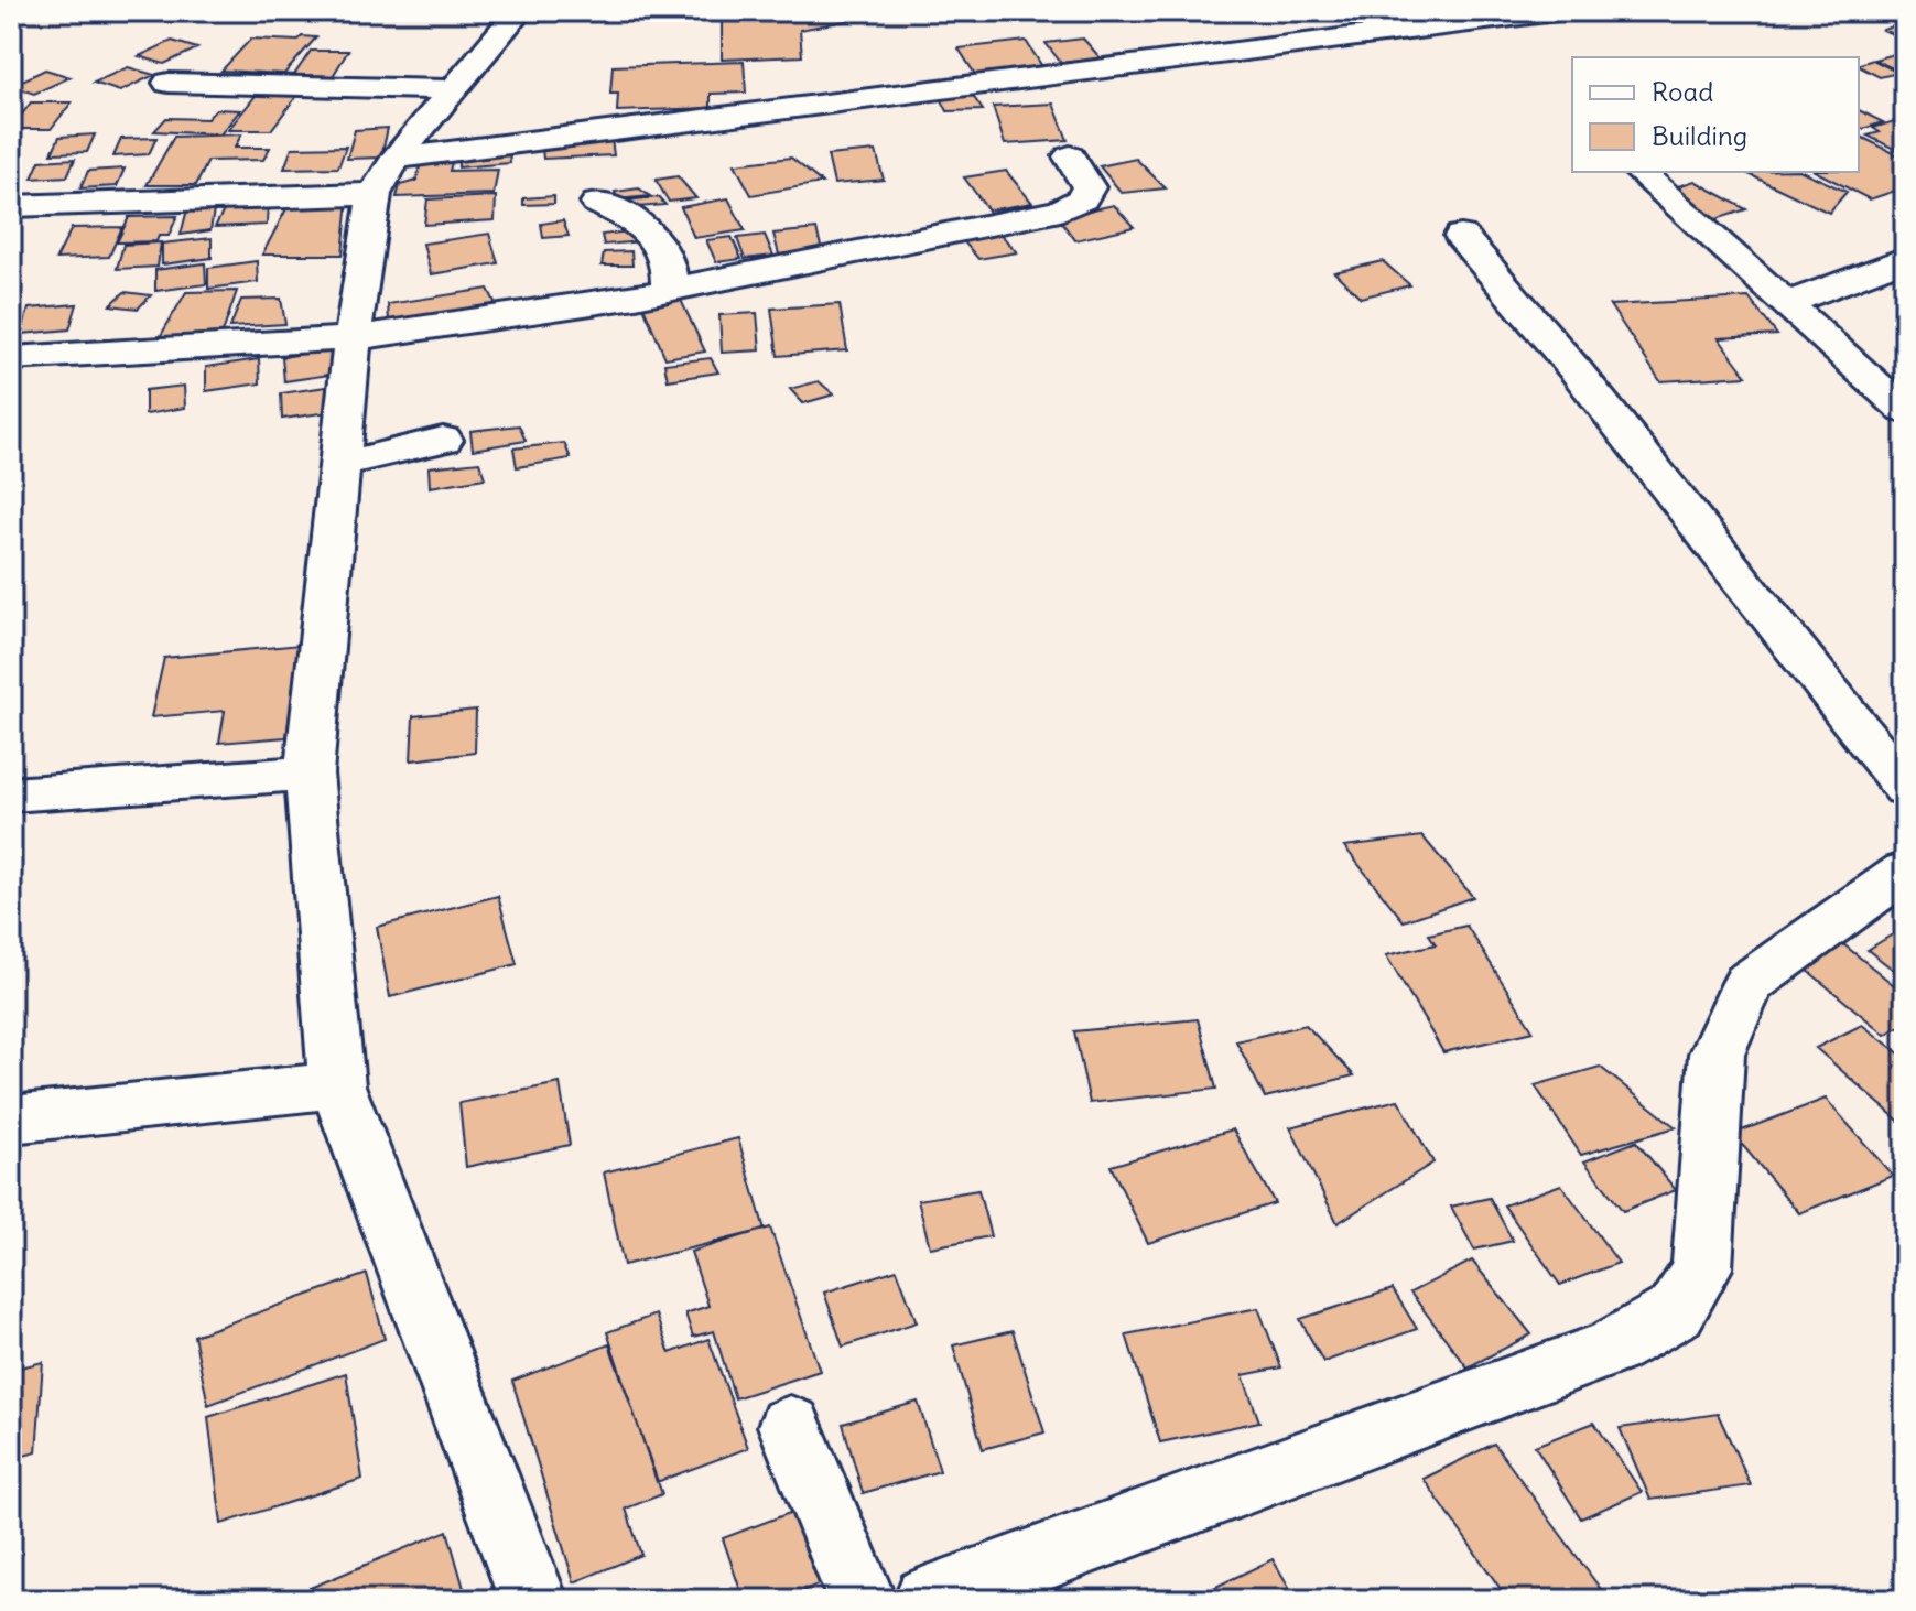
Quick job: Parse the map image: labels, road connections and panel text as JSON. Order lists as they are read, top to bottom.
{
  "legend": ["Road", "Building"]
}
